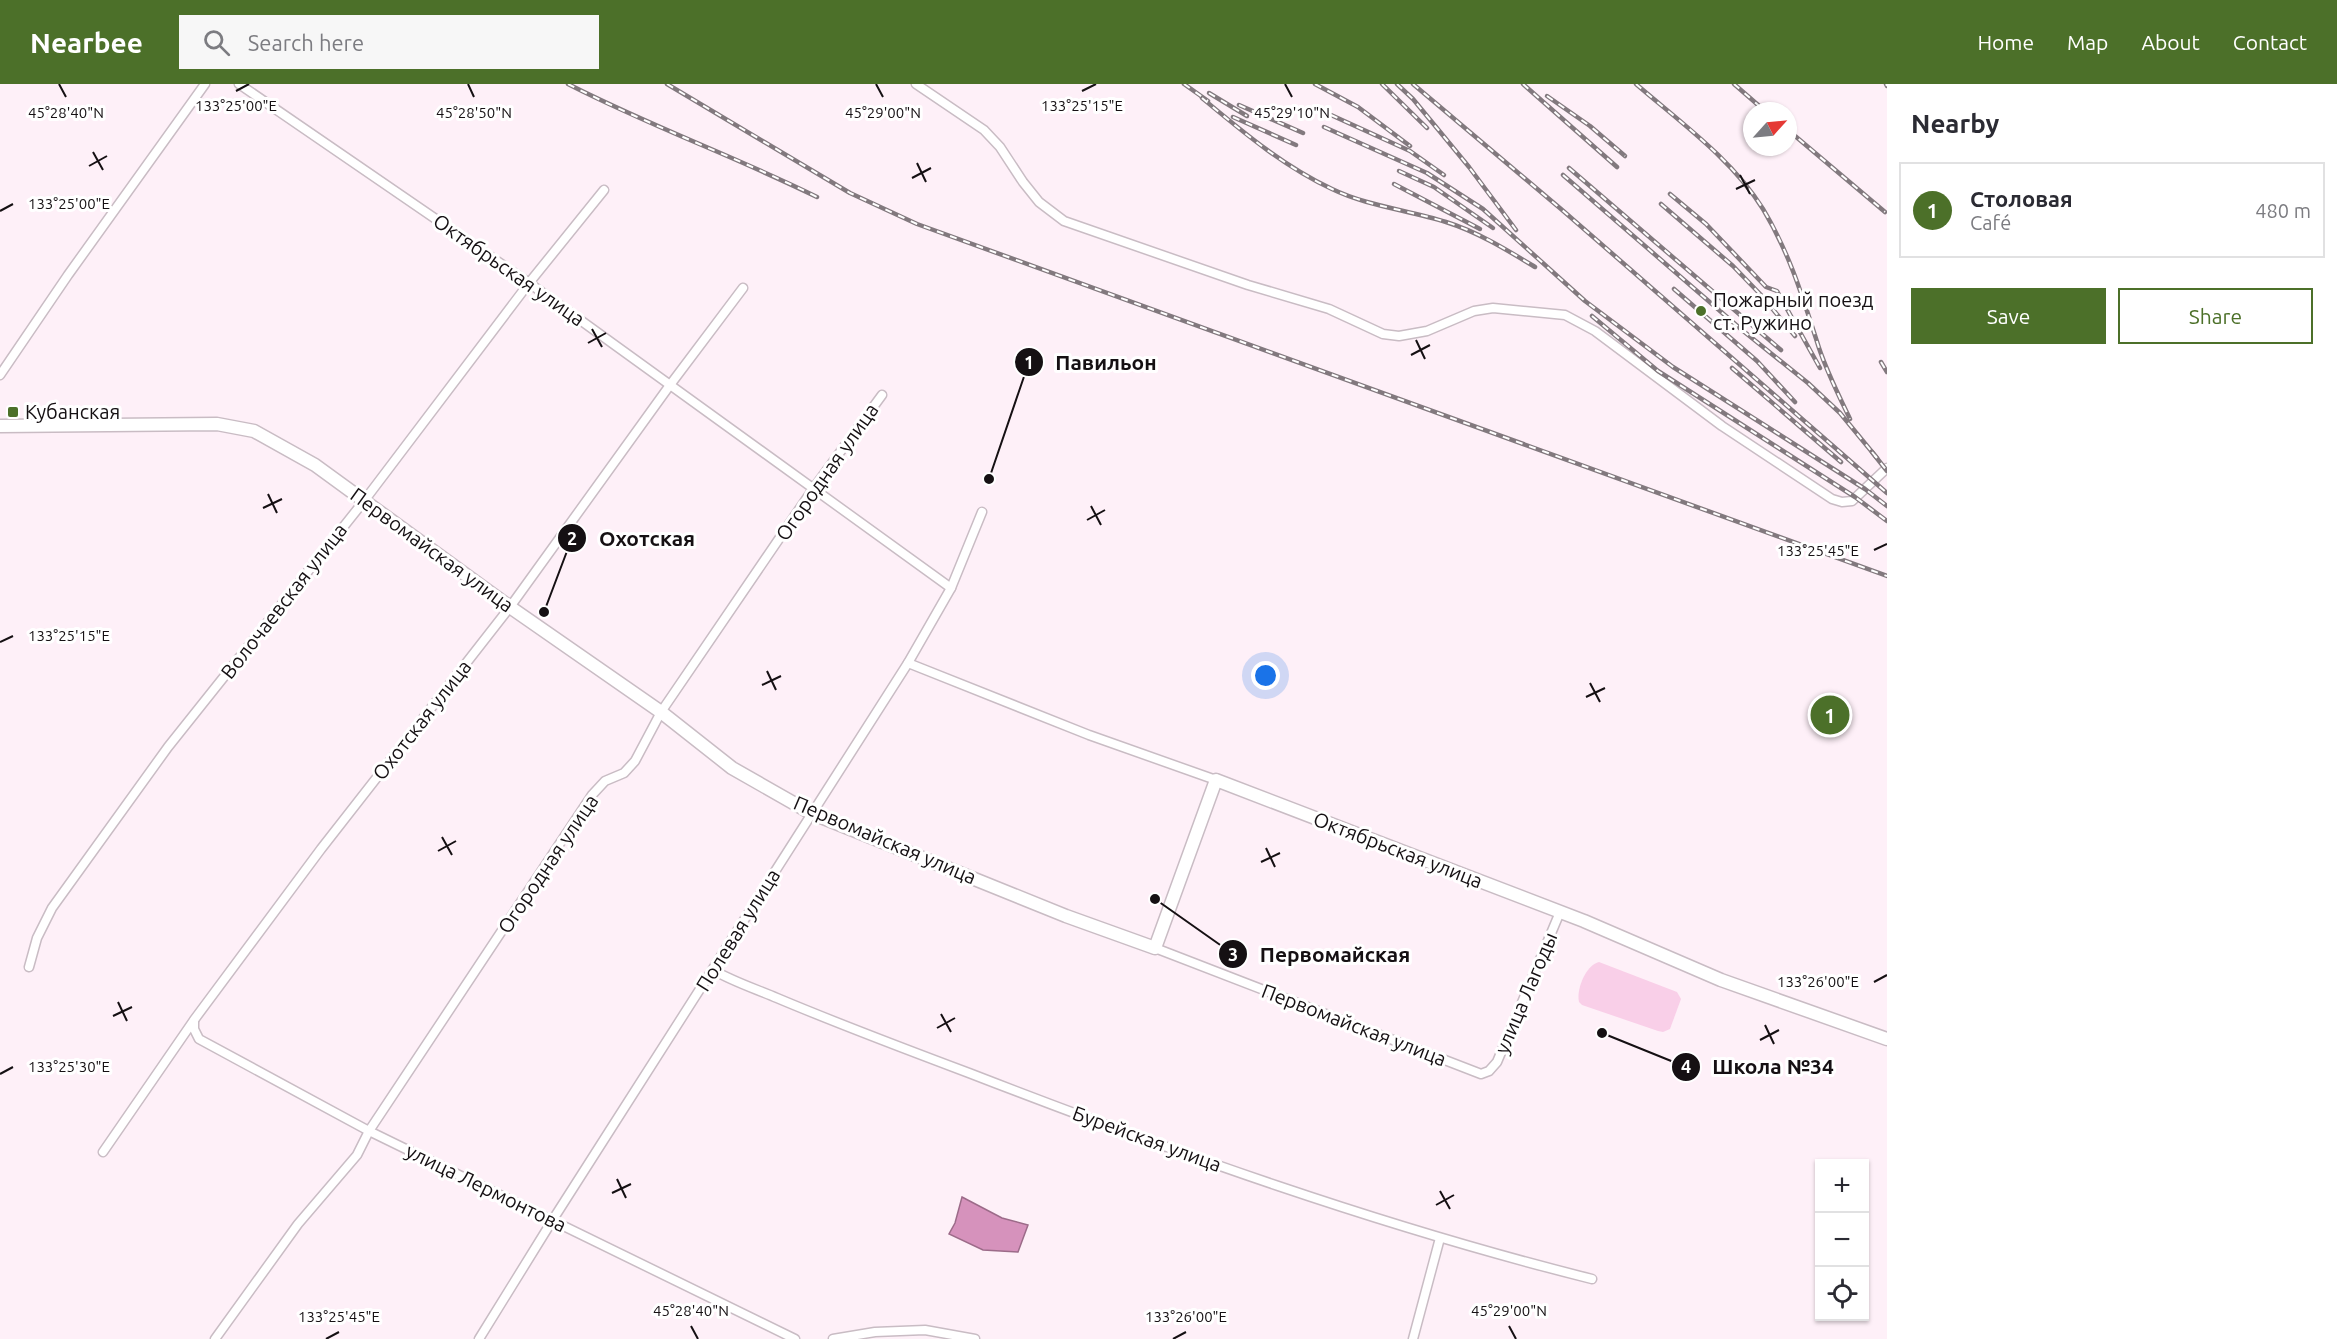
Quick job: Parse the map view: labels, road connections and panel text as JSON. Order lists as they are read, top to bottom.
{
  "streets": {
    "main road": ["Октябрьская улица", "Первомайская улица"],
    "street": [
      "Огородная улица",
      "Волочаевская улица",
      "Охотская улица",
      "Полевая улица",
      "улица Лагоды",
      "Бурейская улица",
      "улица Лермонтова"
    ]
  },
  "crossings": [
    ["Октябрьская улица", "Огородная улица"],
    ["Октябрьская улица", "Волочаевская улица"],
    ["Октябрьская улица", "Охотская улица"],
    ["Октябрьская улица", "Полевая улица"],
    ["Октябрьская улица", "улица Лагоды"],
    ["Огородная улица", "Первомайская улица"],
    ["Огородная улица", "улица Лермонтова"],
    ["Первомайская улица", "Волочаевская улица"],
    ["Первомайская улица", "Охотская улица"],
    ["Первомайская улица", "Полевая улица"],
    ["Первомайская улица", "улица Лагоды"],
    ["Охотская улица", "улица Лермонтова"],
    ["Полевая улица", "Бурейская улица"],
    ["Полевая улица", "улица Лермонтова"]
  ],
  "places": {
    "other": [
      "Пожарный поезд ст. Ружино",
      "Павильон",
      "Охотская",
      "Первомайская",
      "Школа №34"
    ],
    "transit": ["Кубанская"]
  },
  "north": "top right",
  "page": {
    "header": "Nearbee",
    "search": "Search here",
    "nav": [
      "Home",
      "Map",
      "About",
      "Contact"
    ],
    "heading": "Nearby",
    "list": [
      {
        "mark": "1",
        "name": "Столовая",
        "note": "Café",
        "value": "480 m"
      }
    ],
    "buttons": ["Save", "Share"],
    "pins": "1",
    "map_buttons": ["+", "−"]
  },
  "coordinates": [
    "133°25'15\"E",
    "133°25'00\"E",
    "45°28'40\"N",
    "45°28'50\"N",
    "45°29'00\"N",
    "45°29'10\"N",
    "133°25'45\"E",
    "133°26'00\"E",
    "133°25'30\"E"
  ]
}
